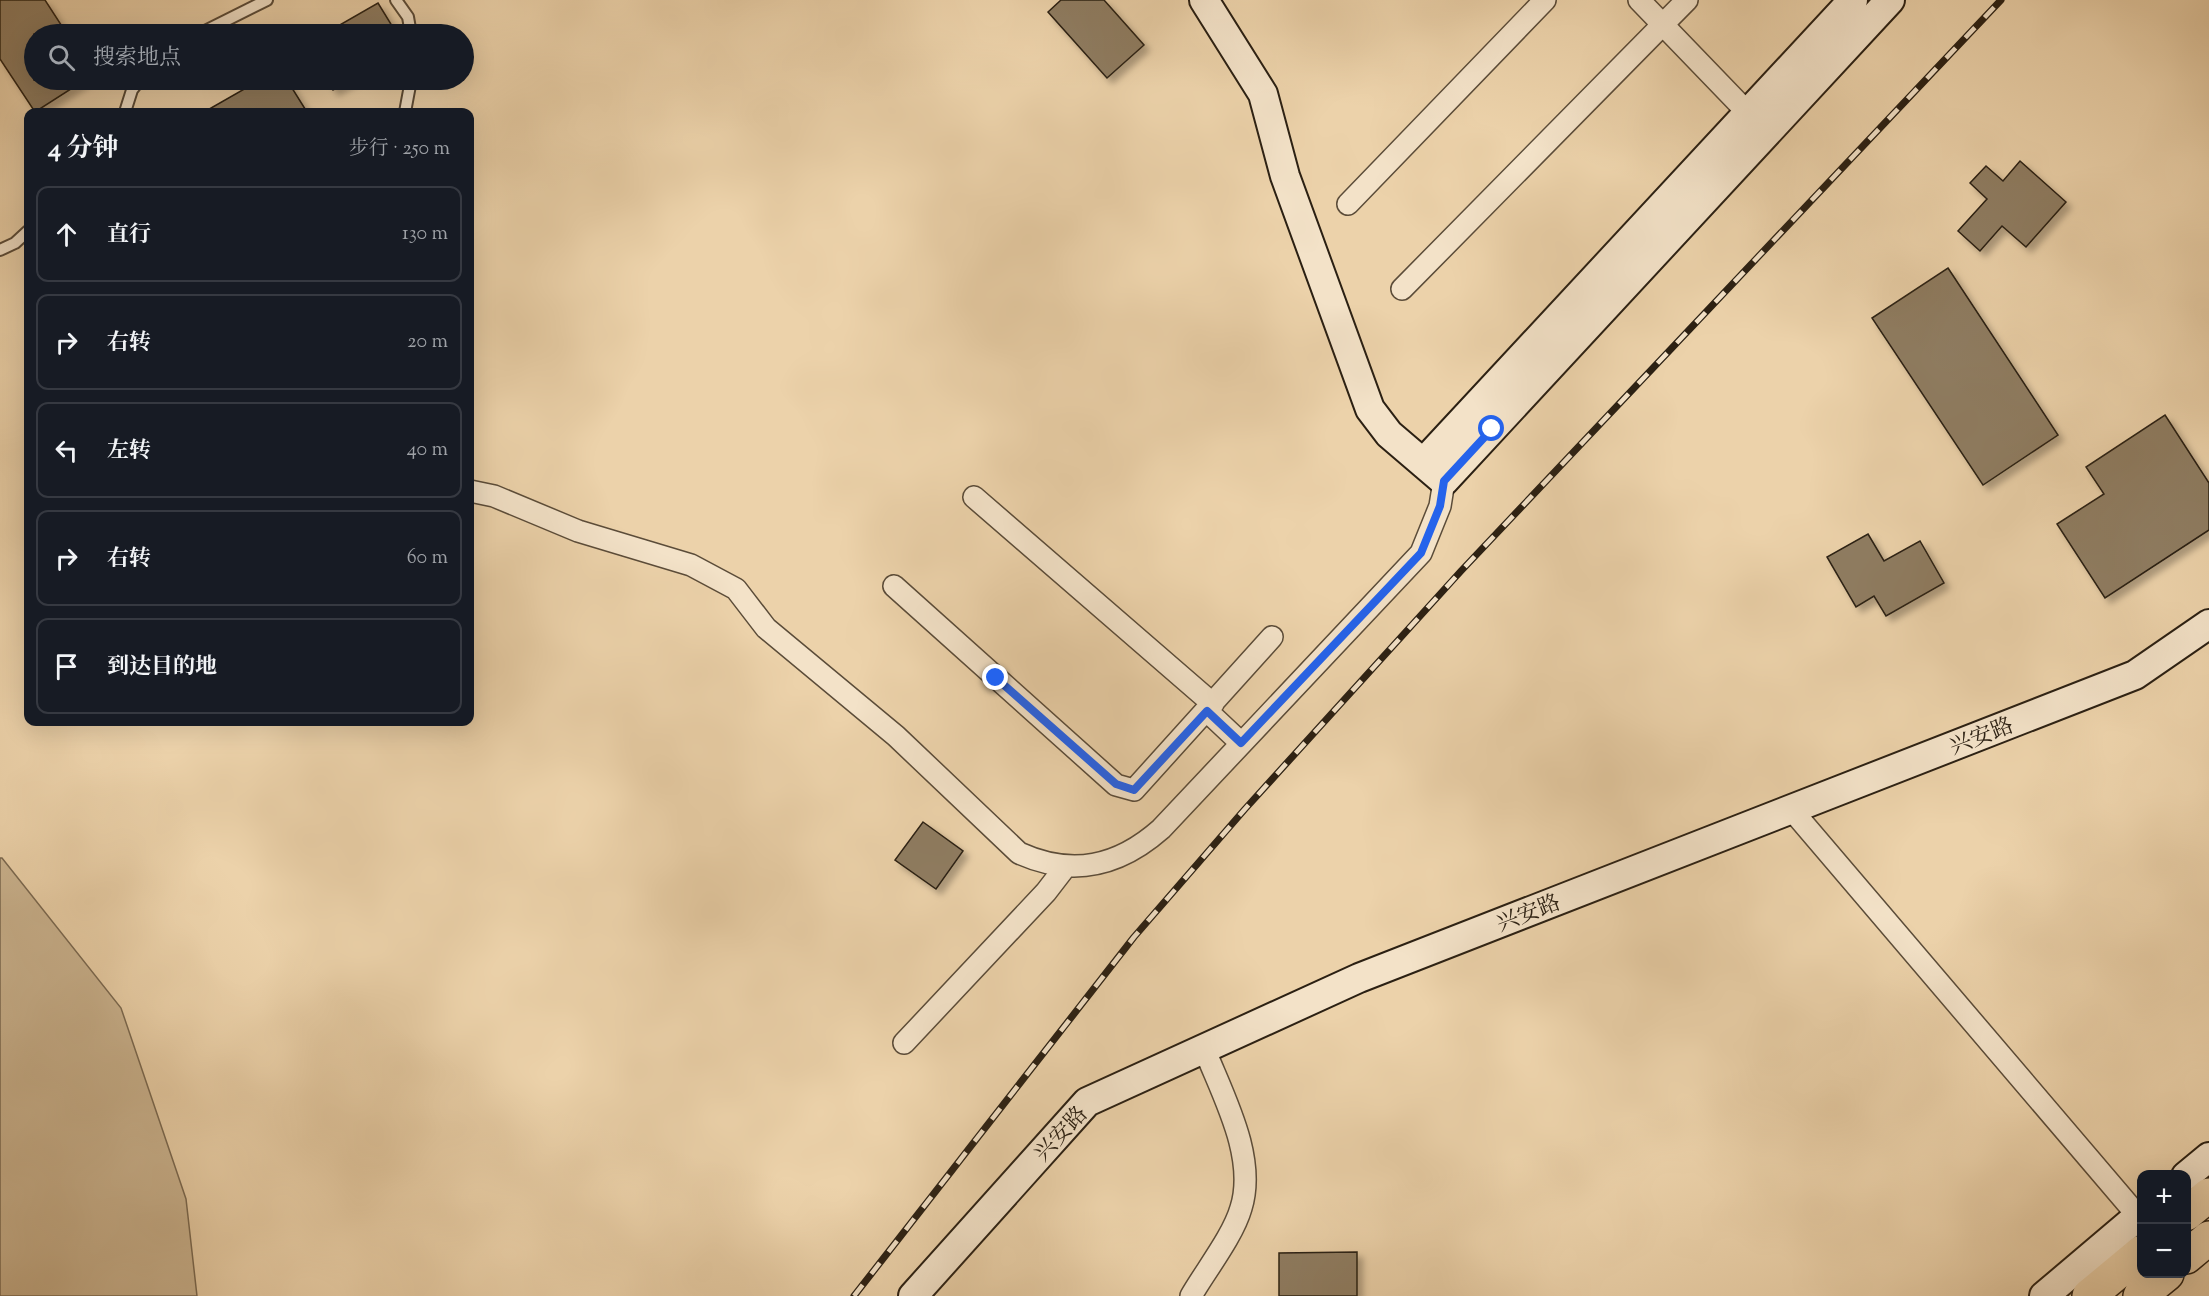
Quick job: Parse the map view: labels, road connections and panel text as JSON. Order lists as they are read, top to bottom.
{
  "streets": {
    "street": ["兴安路"]
  },
  "page": {
    "search": "搜索地点",
    "heading": ["4 分钟", "步行 · 250 m"],
    "list": [
      ["直行", "130 m"],
      ["右转", "20 m"],
      ["左转", "40 m"],
      ["右转", "60 m"],
      "到达目的地"
    ],
    "map_buttons": ["+", "−"]
  }
}
